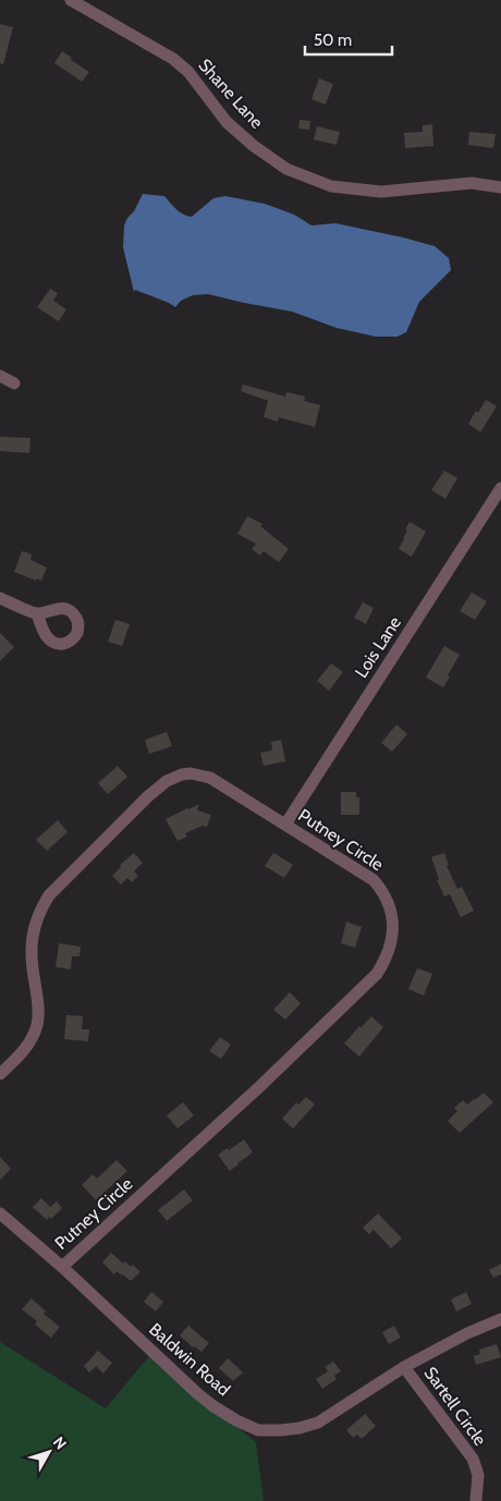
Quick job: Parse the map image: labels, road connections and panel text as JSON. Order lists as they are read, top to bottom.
{
  "streets": {
    "street": [
      "Shane Lane",
      "Lois Lane",
      "Putney Circle",
      "Baldwin Road",
      "Sartell Circle"
    ]
  },
  "crossings": [
    ["Lois Lane", "Putney Circle"],
    ["Putney Circle", "Baldwin Road"],
    ["Baldwin Road", "Sartell Circle"]
  ],
  "scale_bar": "50 m",
  "north": "top right"
}
